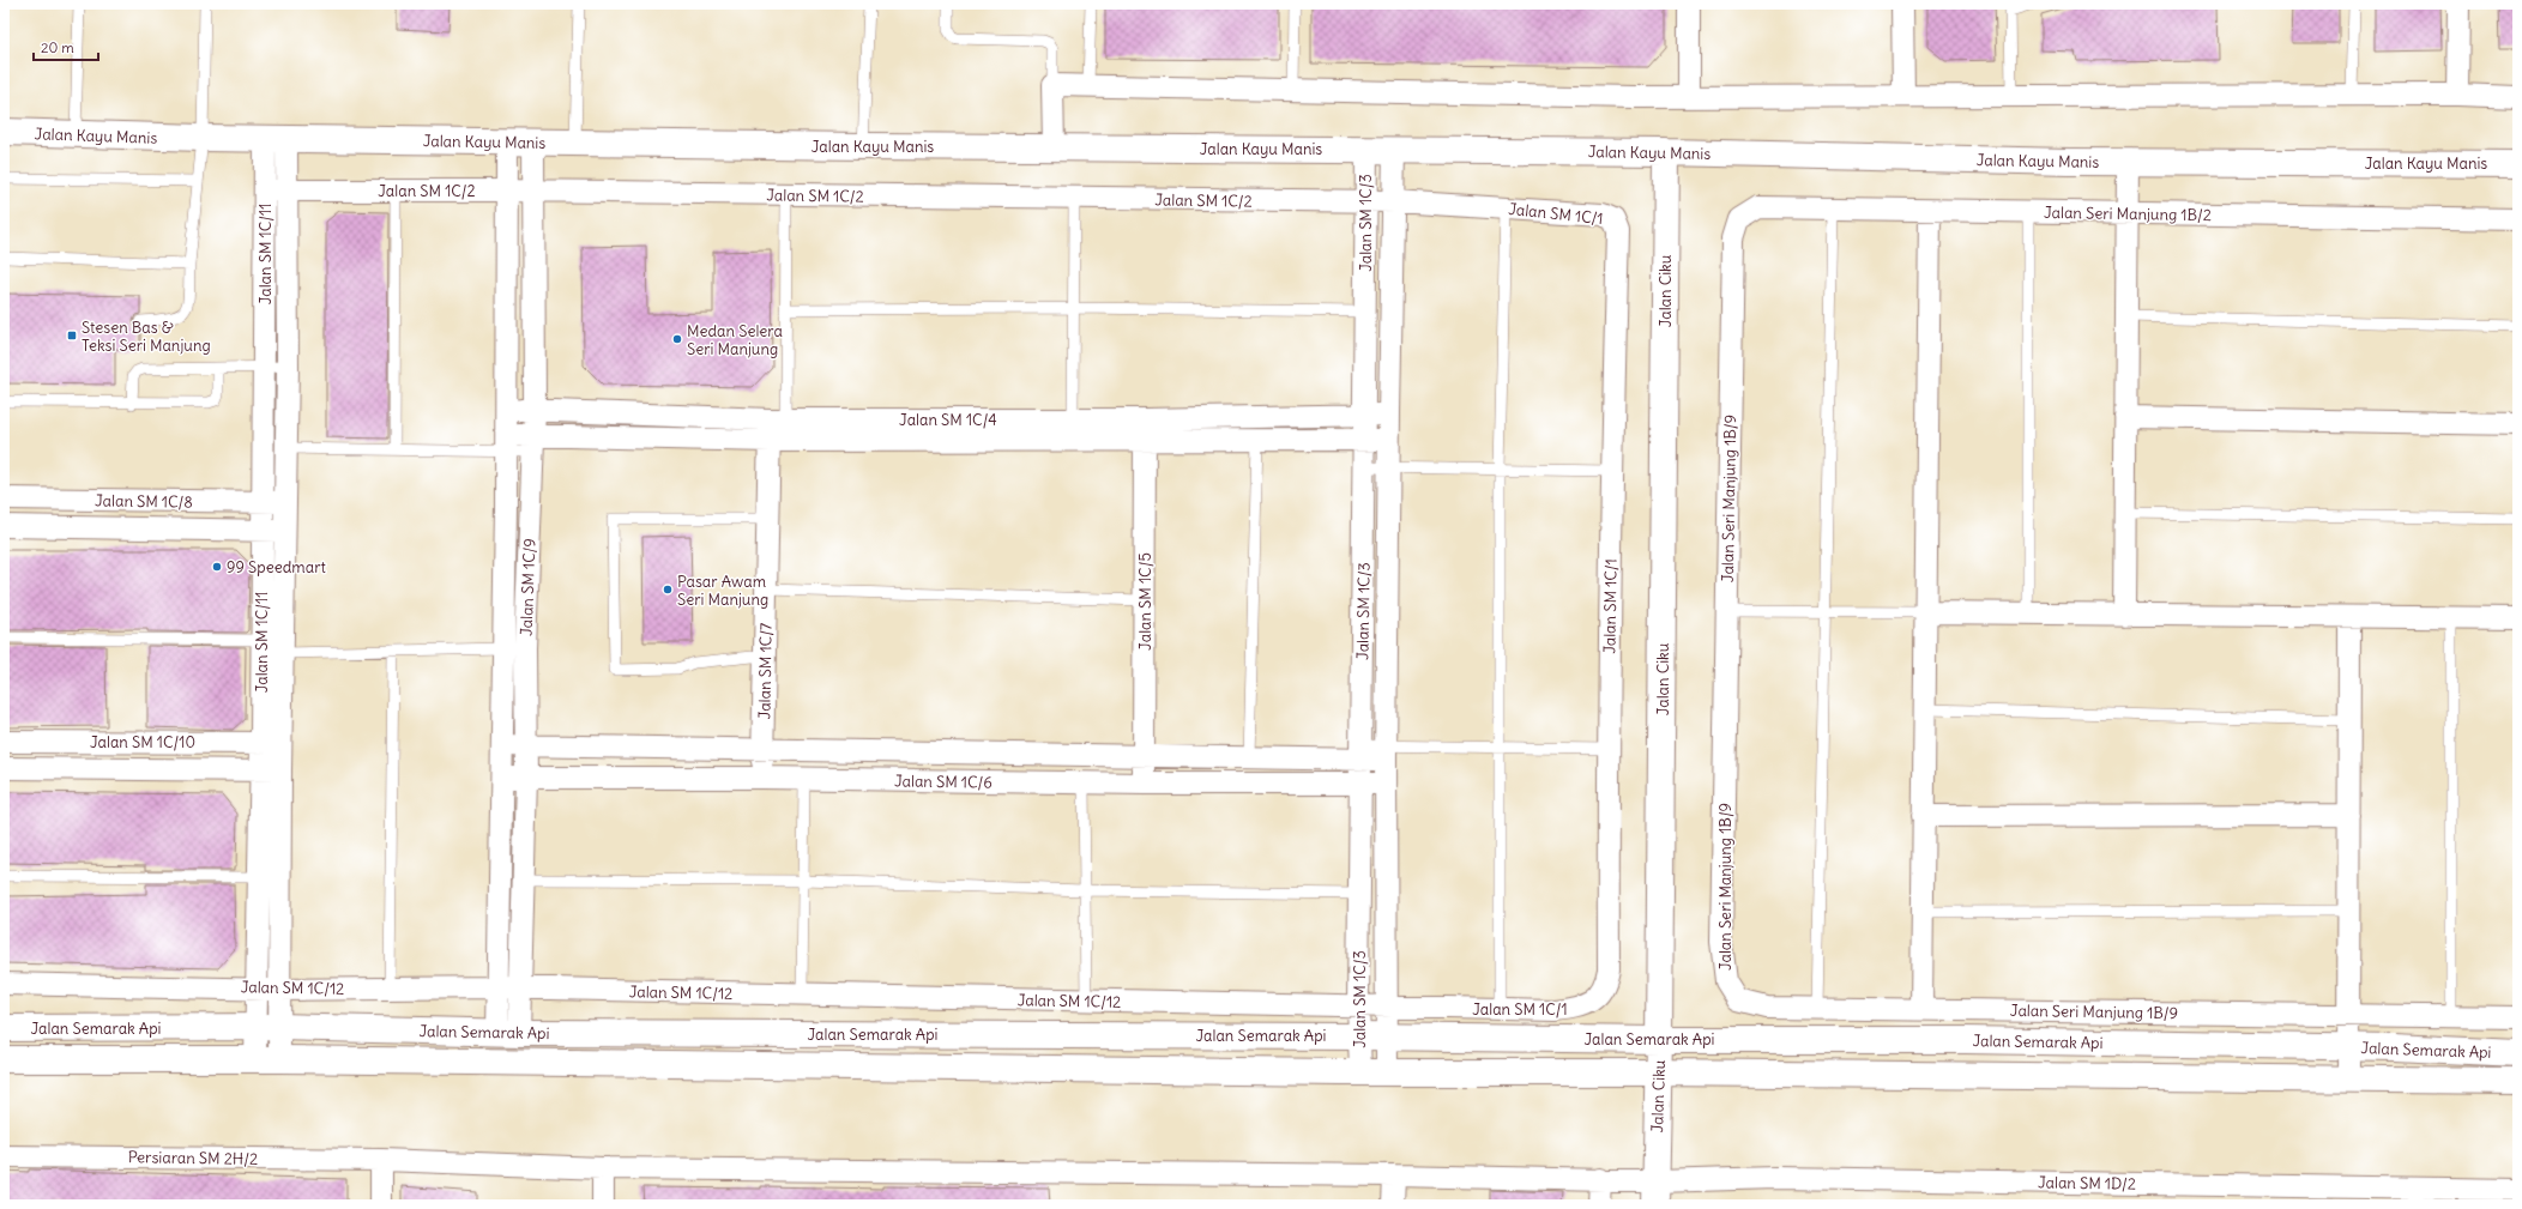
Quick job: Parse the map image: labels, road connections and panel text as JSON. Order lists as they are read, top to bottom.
{
  "streets": {
    "street": [
      "Jalan Kayu Manis",
      "Jalan SM 1C/2",
      "Jalan SM 1C/1",
      "Jalan Seri Manjung 1B/2",
      "Jalan SM 1C/3",
      "Jalan SM 1C/11",
      "Jalan Ciku",
      "Jalan SM 1C/4",
      "Jalan Seri Manjung 1B/9",
      "Jalan SM 1C/8",
      "Jalan SM 1C/9",
      "Jalan SM 1C/5",
      "Jalan SM 1C/7",
      "Jalan SM 1C/10",
      "Jalan SM 1C/6",
      "Jalan SM 1C/12",
      "Jalan Semarak Api",
      "Persiaran SM 2H/2",
      "Jalan SM 1D/2"
    ]
  },
  "crossings": [
    ["Jalan Kayu Manis", "Jalan SM 1C/3"],
    ["Jalan Kayu Manis", "Jalan SM 1C/11"],
    ["Jalan Kayu Manis", "Jalan Ciku"],
    ["Jalan Kayu Manis", "Jalan SM 1C/9"],
    ["Jalan SM 1C/2", "Jalan SM 1C/1"],
    ["Jalan SM 1C/2", "Jalan SM 1C/3"],
    ["Jalan SM 1C/2", "Jalan SM 1C/11"],
    ["Jalan SM 1C/2", "Jalan SM 1C/9"],
    ["Jalan SM 1C/1", "Jalan SM 1C/3"],
    ["Jalan SM 1C/1", "Jalan SM 1C/12"],
    ["Jalan Seri Manjung 1B/2", "Jalan Seri Manjung 1B/9"],
    ["Jalan SM 1C/3", "Jalan SM 1C/4"],
    ["Jalan SM 1C/3", "Jalan SM 1C/6"],
    ["Jalan SM 1C/3", "Jalan SM 1C/12"],
    ["Jalan SM 1C/3", "Jalan Semarak Api"],
    ["Jalan SM 1C/11", "Jalan SM 1C/8"],
    ["Jalan SM 1C/11", "Jalan SM 1C/10"],
    ["Jalan SM 1C/11", "Jalan SM 1C/12"],
    ["Jalan SM 1C/11", "Jalan Semarak Api"],
    ["Jalan Ciku", "Jalan Semarak Api"],
    ["Jalan Ciku", "Jalan SM 1D/2"],
    ["Jalan SM 1C/4", "Jalan SM 1C/9"],
    ["Jalan SM 1C/4", "Jalan SM 1C/5"],
    ["Jalan SM 1C/4", "Jalan SM 1C/7"],
    ["Jalan SM 1C/9", "Jalan SM 1C/6"],
    ["Jalan SM 1C/9", "Jalan SM 1C/12"],
    ["Jalan SM 1C/9", "Jalan Semarak Api"],
    ["Jalan SM 1C/5", "Jalan SM 1C/6"],
    ["Jalan SM 1C/7", "Jalan SM 1C/6"],
    ["Persiaran SM 2H/2", "Jalan SM 1D/2"]
  ],
  "places": {
    "transit": ["Stesen Bas & Teksi Seri Manjung"],
    "other": ["Medan Selera Seri Manjung", "99 Speedmart", "Pasar Awam Seri Manjung"]
  },
  "scale_bar": "20 m"
}
